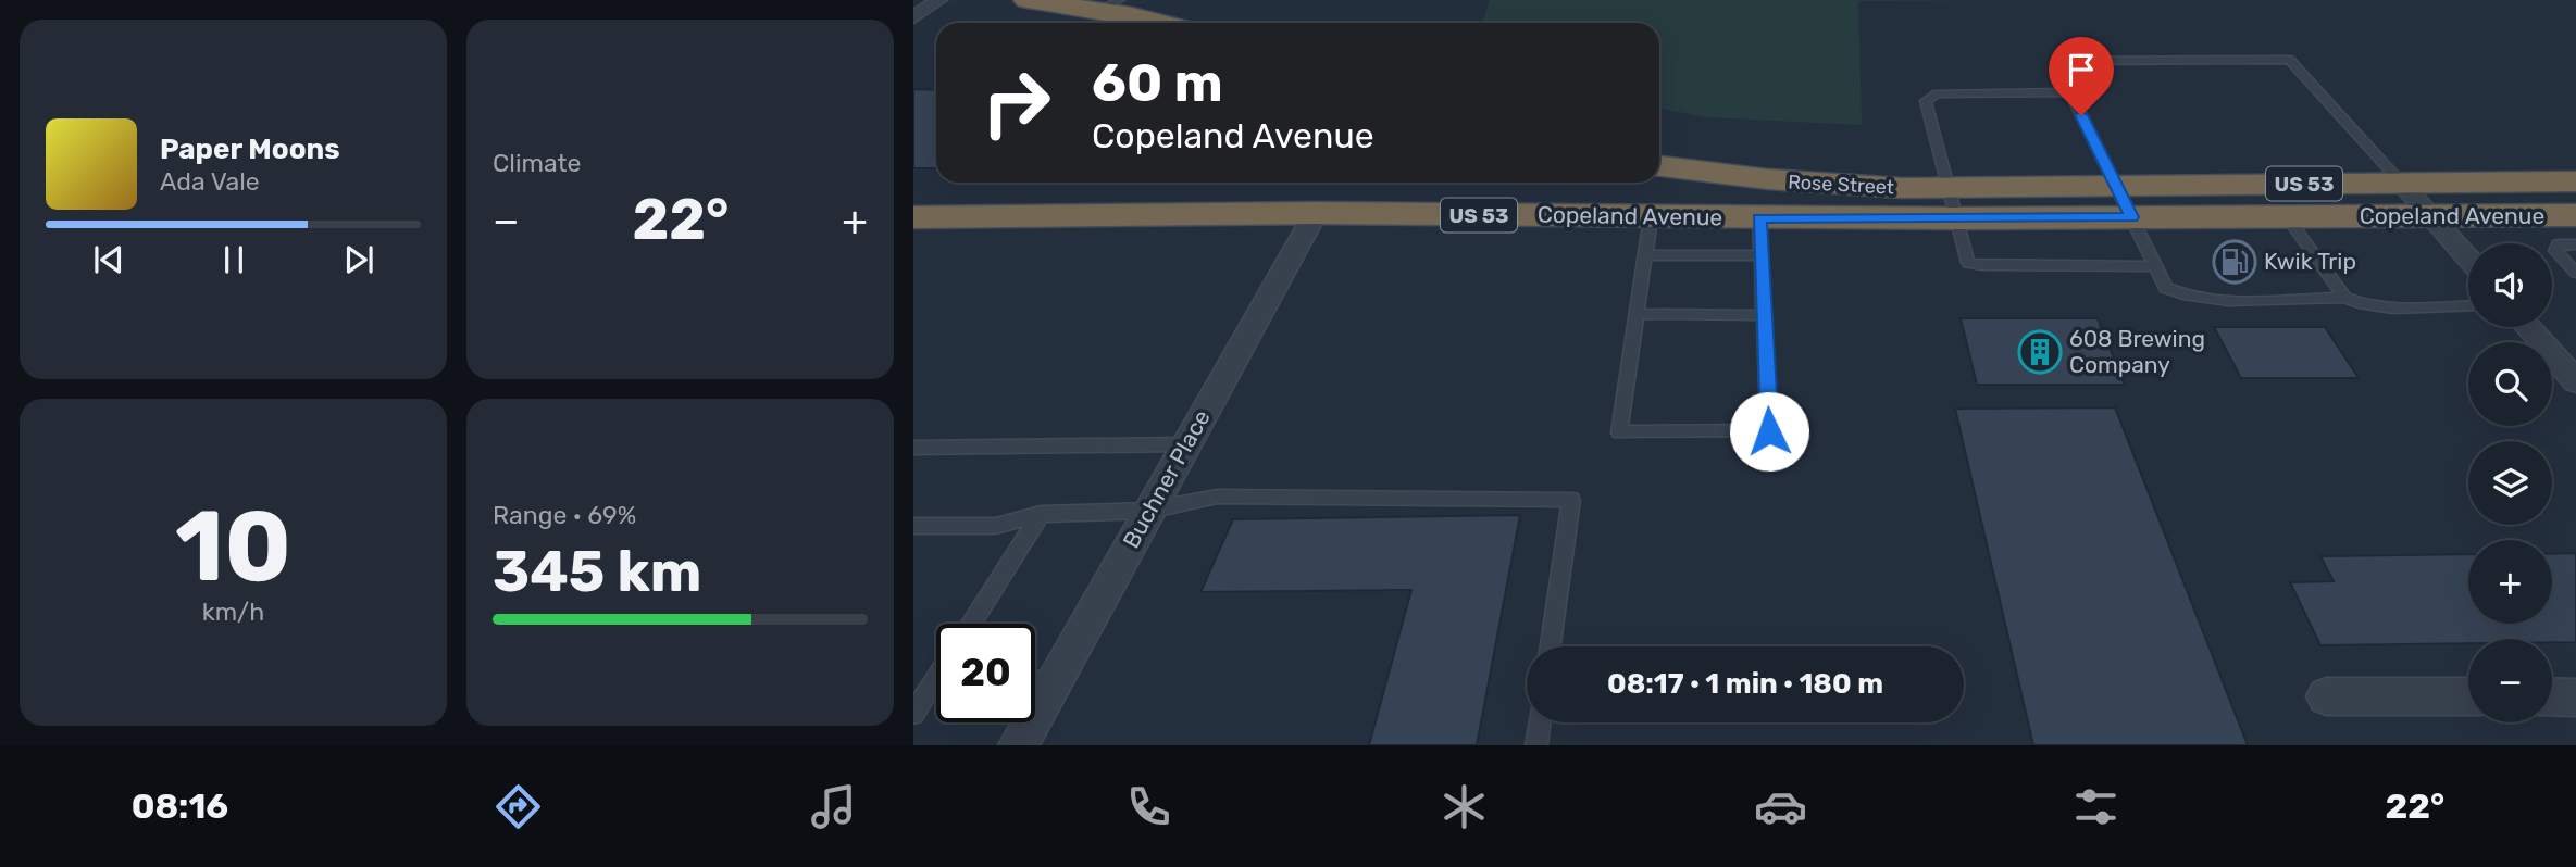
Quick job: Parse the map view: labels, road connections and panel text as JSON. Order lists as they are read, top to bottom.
{
  "streets": {
    "highway": ["US 53", "Rose Street", "Copeland Avenue"],
    "street": ["Buchner Place"]
  },
  "crossings": [
    ["Rose Street", "Copeland Avenue"],
    ["Copeland Avenue", "Buchner Place"]
  ],
  "places": {
    "fuel station": ["Kwik Trip"],
    "building": ["608 Brewing Company"]
  },
  "page": {
    "tile": [
      "Climate",
      ["10", "km/h"],
      ["Range · 69%", "345 km"]
    ],
    "turn": ["60 m", "Copeland Avenue"],
    "song": ["Paper Moons", "Ada Vale"],
    "heat": ["−", "22°", "+"],
    "map_buttons": ["+", "−"],
    "limit": "20",
    "trip": "08:17 · 1 min · 180 m",
    "tabs": ["08:16", "22°"]
  }
}
